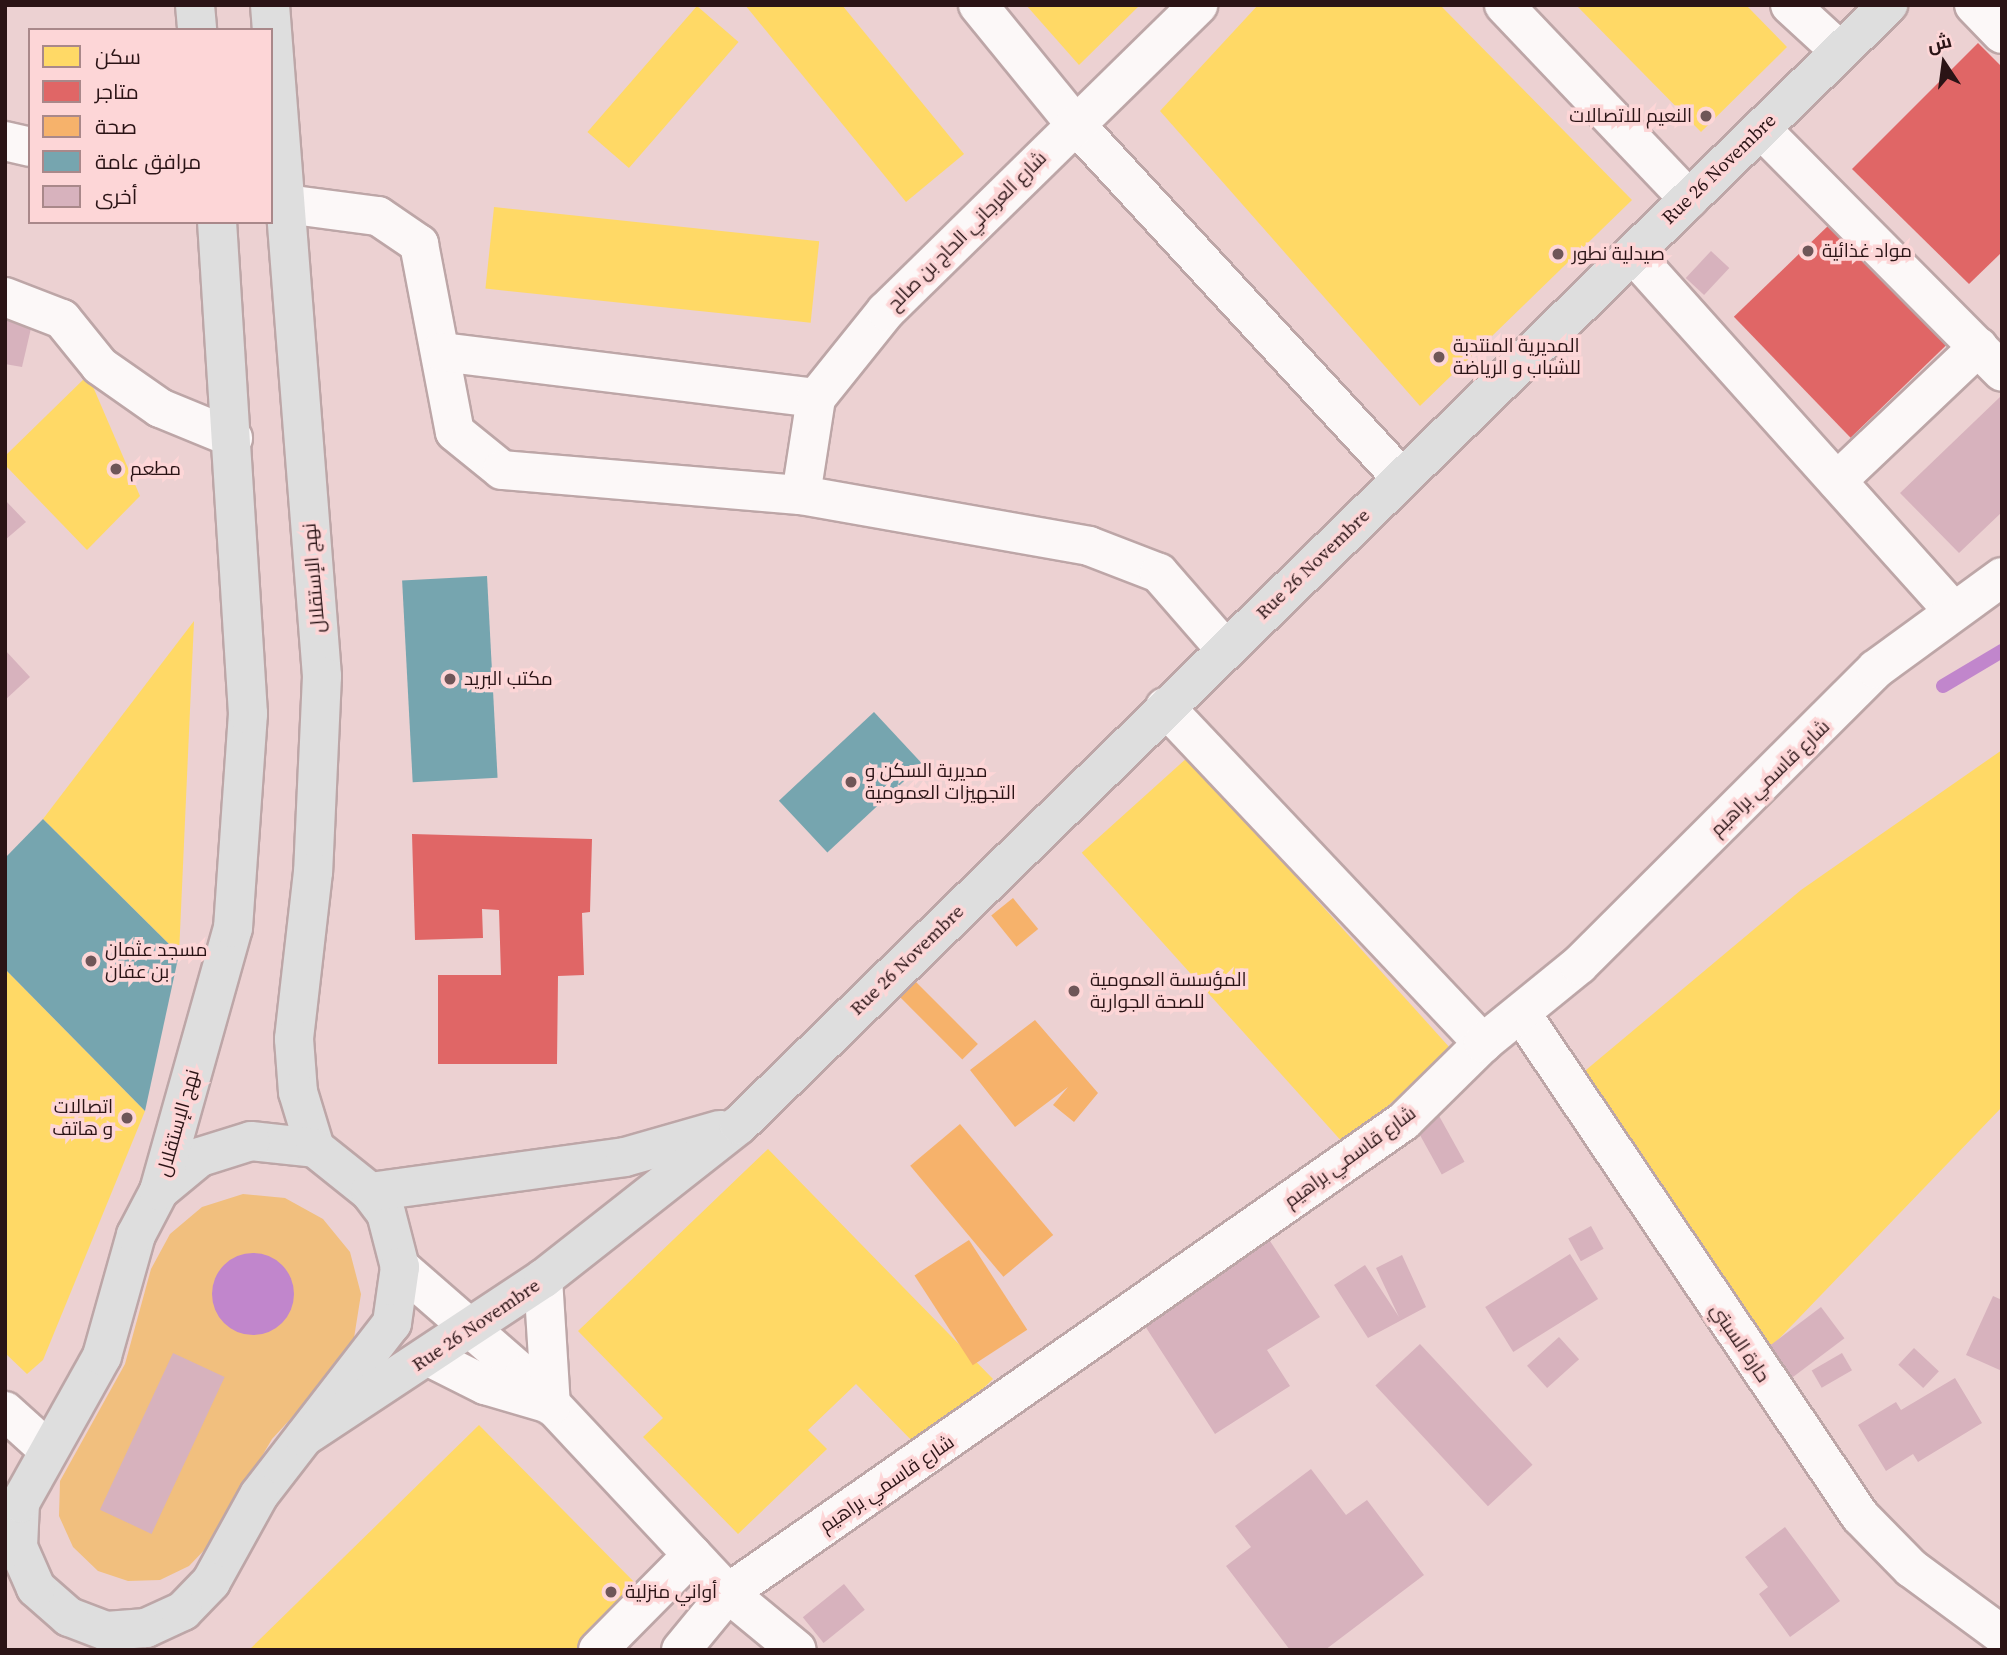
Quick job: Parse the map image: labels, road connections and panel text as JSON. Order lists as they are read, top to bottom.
{
  "streets": {
    "main road": ["Rue 26 Novembre", "نهج الإستقلال"],
    "street": ["شارع العرجاني الحاج بن صالح", "شارع قاسمي براهيم", "حارة السبتي"]
  },
  "crossings": [
    ["شارع قاسمي براهيم", "حارة السبتي"]
  ],
  "places": [
    "النعيم للاتصالات",
    "مواد غذائية",
    "صيدلية نطور",
    "المديرية المنتدبة للشباب و الرياضة",
    "مطعم",
    "مكتب البريد",
    "مديرية السكن و التجهيزات العمومية",
    "مسجد عثمان بن عفان",
    "المؤسسة العمومية للصحة الجوارية",
    "اتصالات و هاتف",
    "أواني منزلية"
  ],
  "legend": [
    "سكن",
    "متاجر",
    "صحة",
    "مرافق عامة",
    "أخرى"
  ],
  "north": "top"
}
